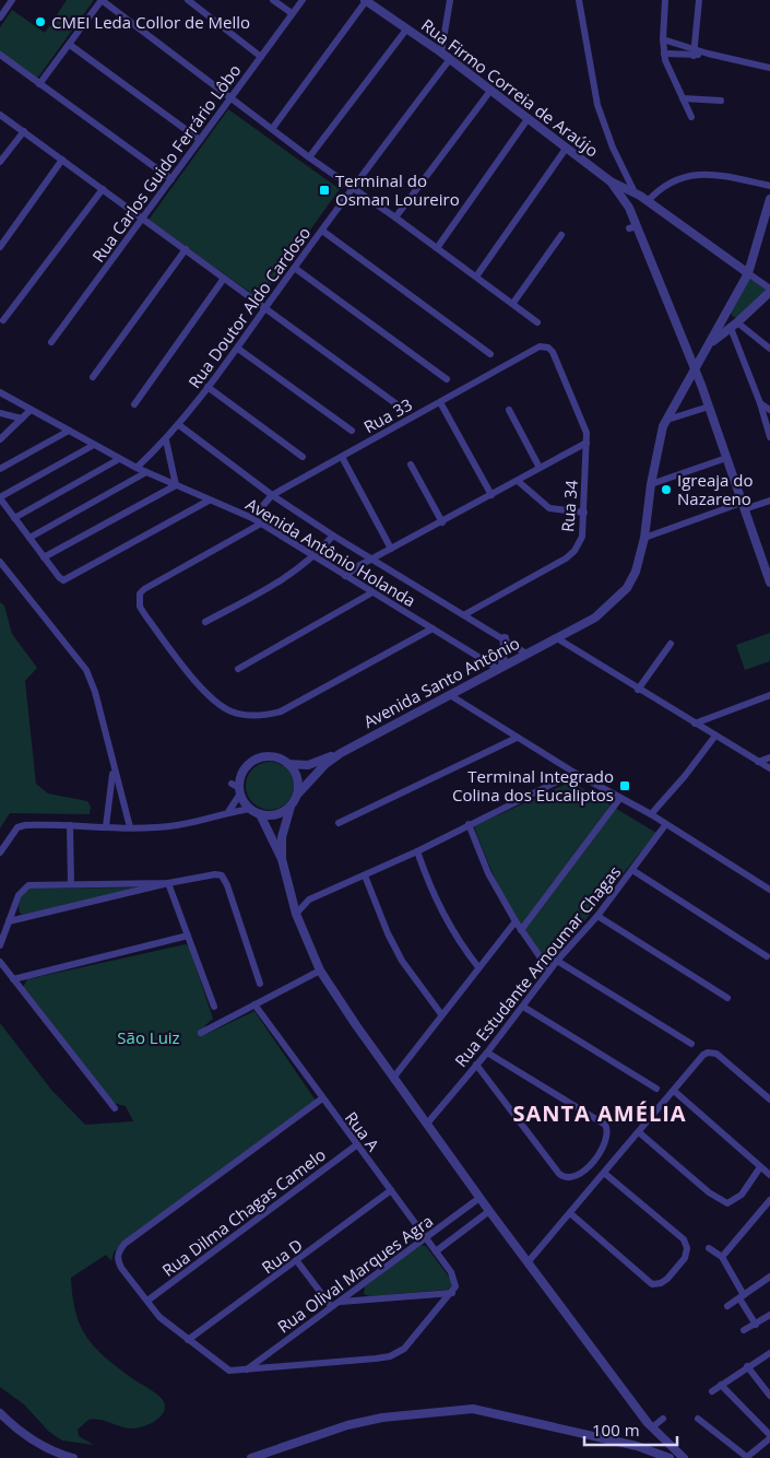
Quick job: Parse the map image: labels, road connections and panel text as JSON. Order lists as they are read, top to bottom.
{
  "streets": {
    "street": [
      "Rua Firmo Correia de Araújo",
      "Rua Carlos Guido Ferrário Lôbo",
      "Rua Doutor Aldo Cardoso",
      "Rua 33",
      "Rua 34",
      "Avenida Antônio Holanda",
      "Avenida Santo Antônio",
      "Rua Estudante Arnoumar Chagas",
      "Rua A",
      "Rua Dilma Chagas Camelo",
      "Rua D",
      "Rua Olival Marques Agra"
    ]
  },
  "crossings": [
    ["Rua Firmo Correia de Araújo", "Rua Doutor Aldo Cardoso"],
    ["Rua Firmo Correia de Araújo", "Avenida Santo Antônio"],
    ["Rua Doutor Aldo Cardoso", "Avenida Antônio Holanda"],
    ["Rua 33", "Rua 34"],
    ["Rua 33", "Avenida Antônio Holanda"],
    ["Avenida Antônio Holanda", "Avenida Santo Antônio"],
    ["Rua A", "Rua Dilma Chagas Camelo"],
    ["Rua A", "Rua D"],
    ["Rua A", "Rua Olival Marques Agra"]
  ],
  "districts": ["SANTA AMÉLIA"],
  "parks": ["São Luiz"],
  "places": {
    "other": ["CMEI Leda Collor de Mello", "Igreaja do Nazareno"],
    "transit": ["Terminal do Osman Loureiro", "Terminal Integrado Colina dos Eucaliptos"]
  },
  "scale_bar": "100 m"
}
